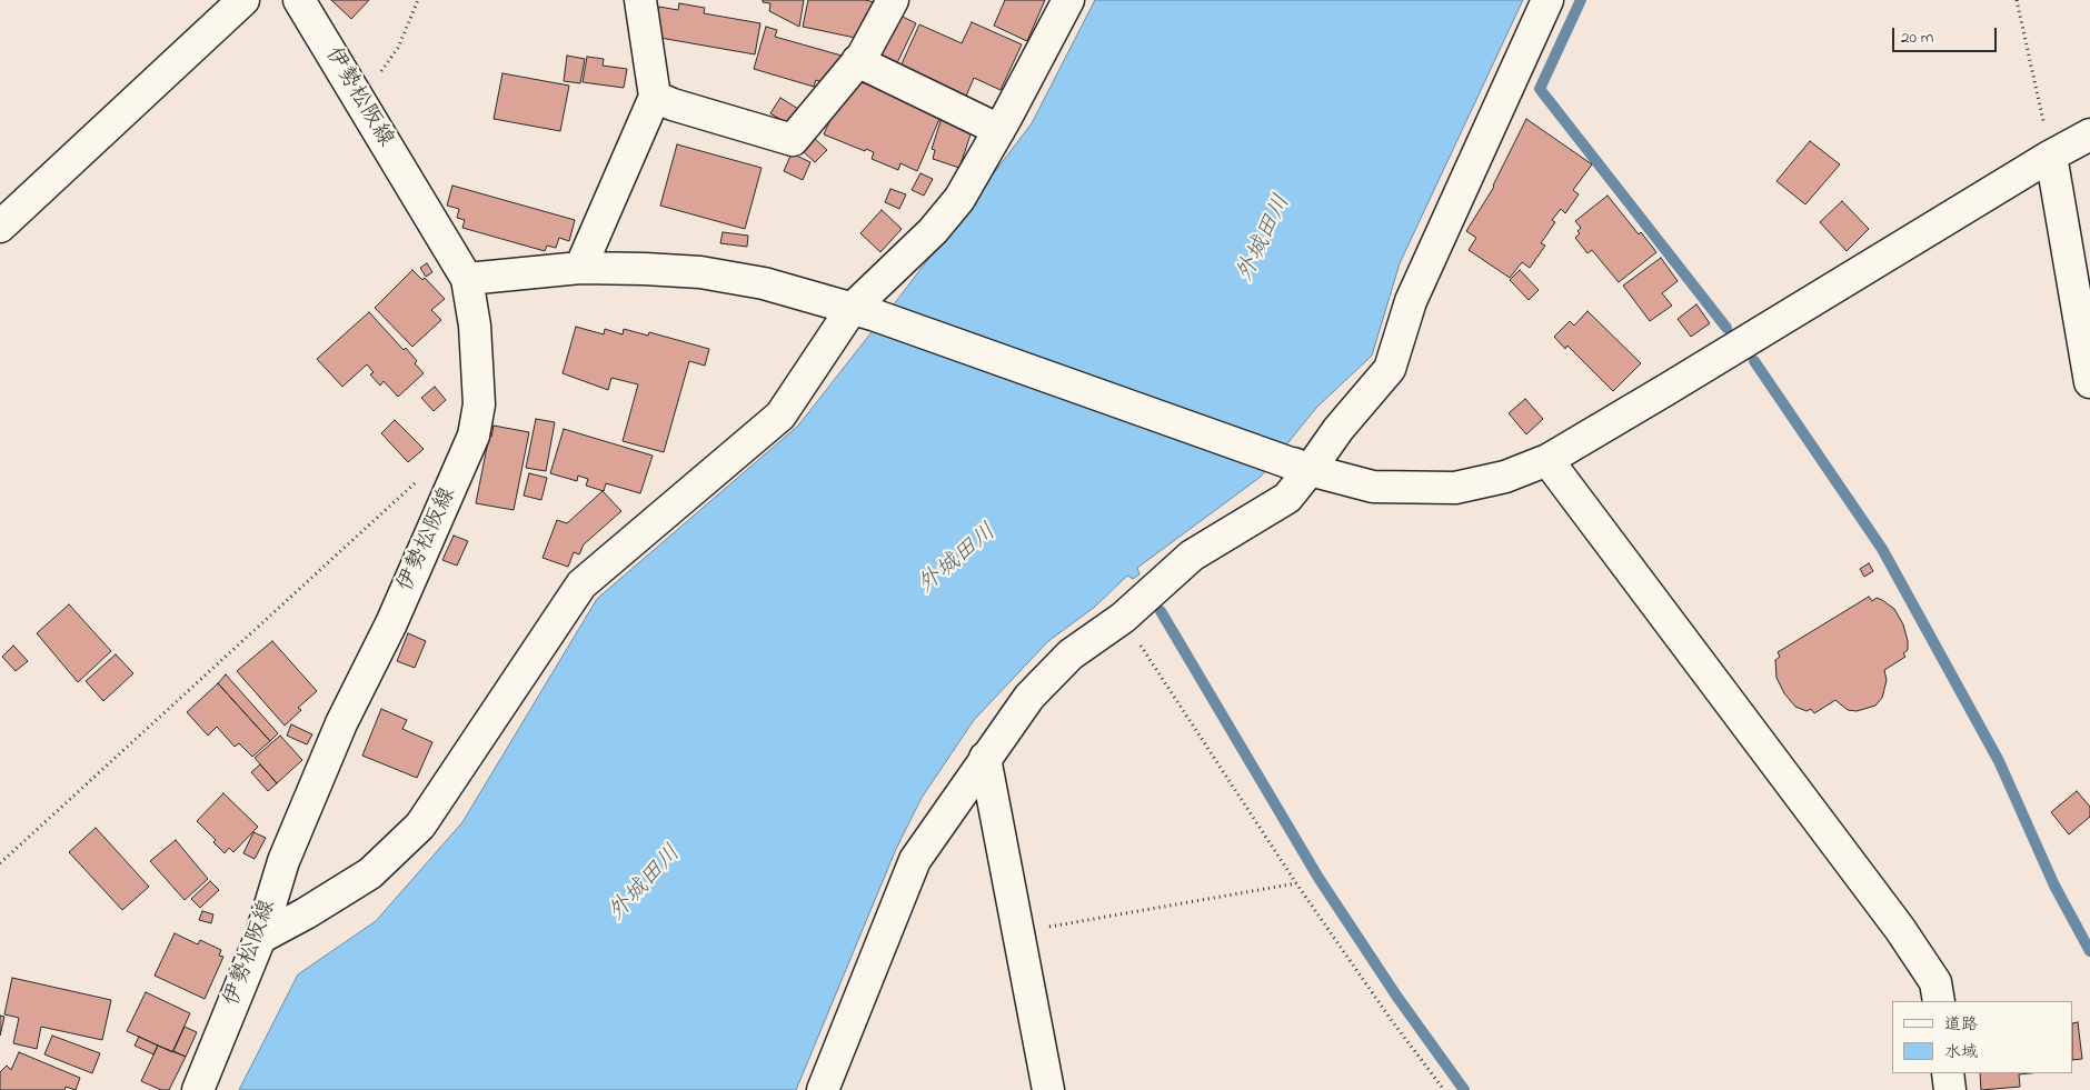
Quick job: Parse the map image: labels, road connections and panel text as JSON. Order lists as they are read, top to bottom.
{
  "streets": {
    "street": ["伊勢松阪線"]
  },
  "water": ["外城田川"],
  "legend": ["道路", "水域"],
  "scale_bar": "20 m"
}
